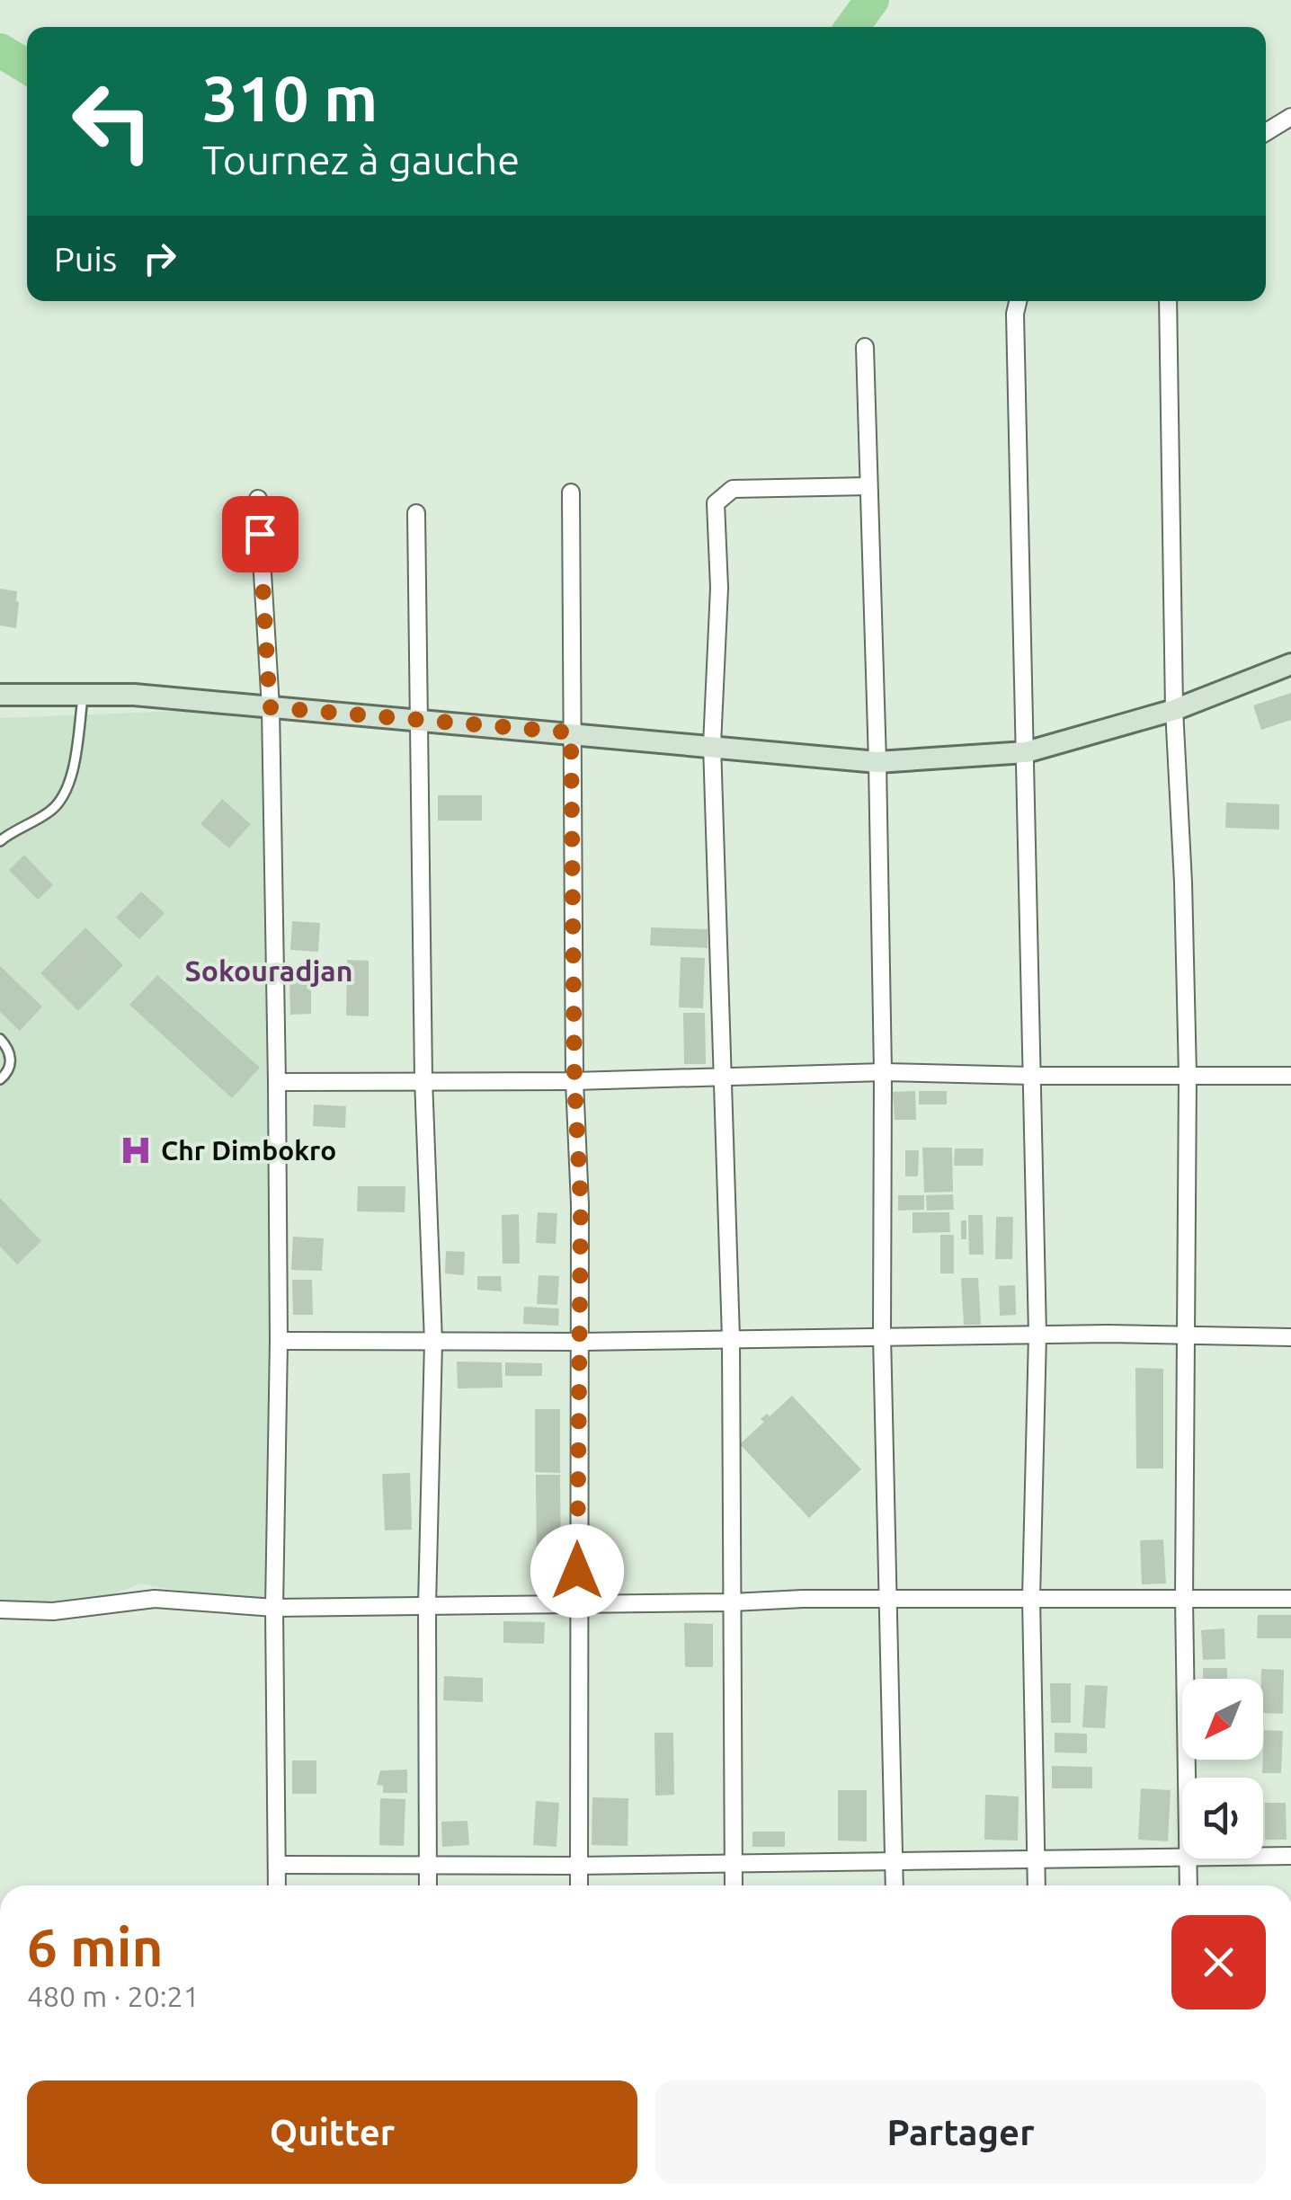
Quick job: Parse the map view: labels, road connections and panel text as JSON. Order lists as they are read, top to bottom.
{
  "districts": ["Sokouradjan"],
  "places": {
    "hospital": ["Chr Dimbokro"]
  },
  "north": "bottom left",
  "page": {
    "turn": ["310 m", "Tournez à gauche"],
    "then": "Puis",
    "heading": ["6 min", "480 m · 20:21"],
    "buttons": ["Quitter", "Partager"]
  }
}
